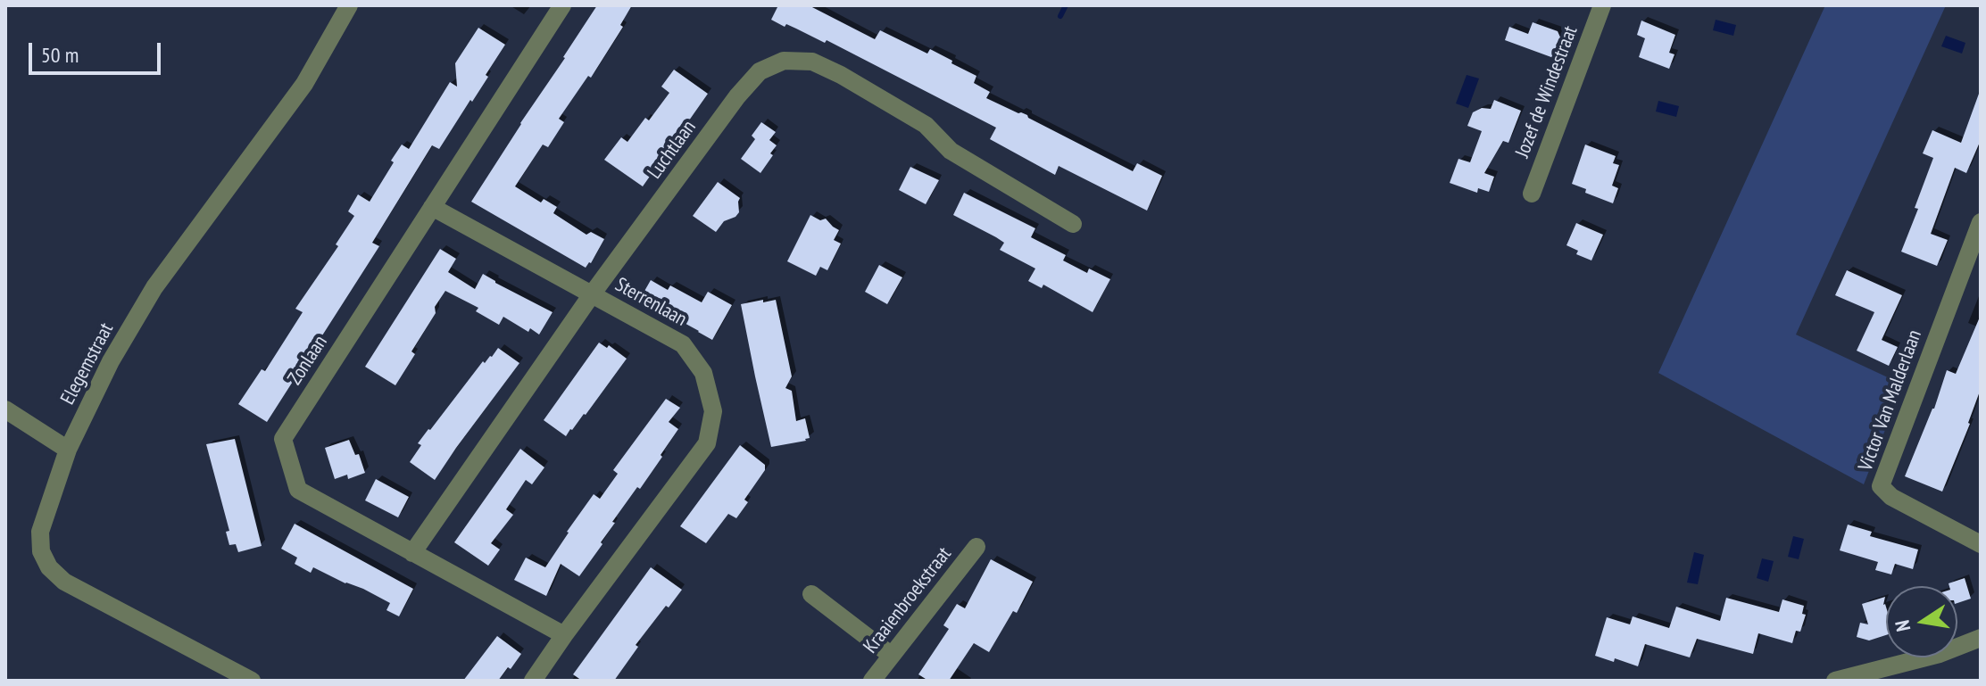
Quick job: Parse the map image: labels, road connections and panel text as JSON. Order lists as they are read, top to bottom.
{
  "streets": {
    "street": [
      "Jozef de Windestraat",
      "Luchtlaan",
      "Sterrenlaan",
      "Zonlaan",
      "Elegemstraat",
      "Victor Van Malderlaan",
      "Kraaienbroekstraat"
    ]
  },
  "crossings": [
    ["Luchtlaan", "Sterrenlaan"],
    ["Luchtlaan", "Zonlaan"],
    ["Sterrenlaan", "Zonlaan"]
  ],
  "scale_bar": "50 m",
  "north": "left"
}
